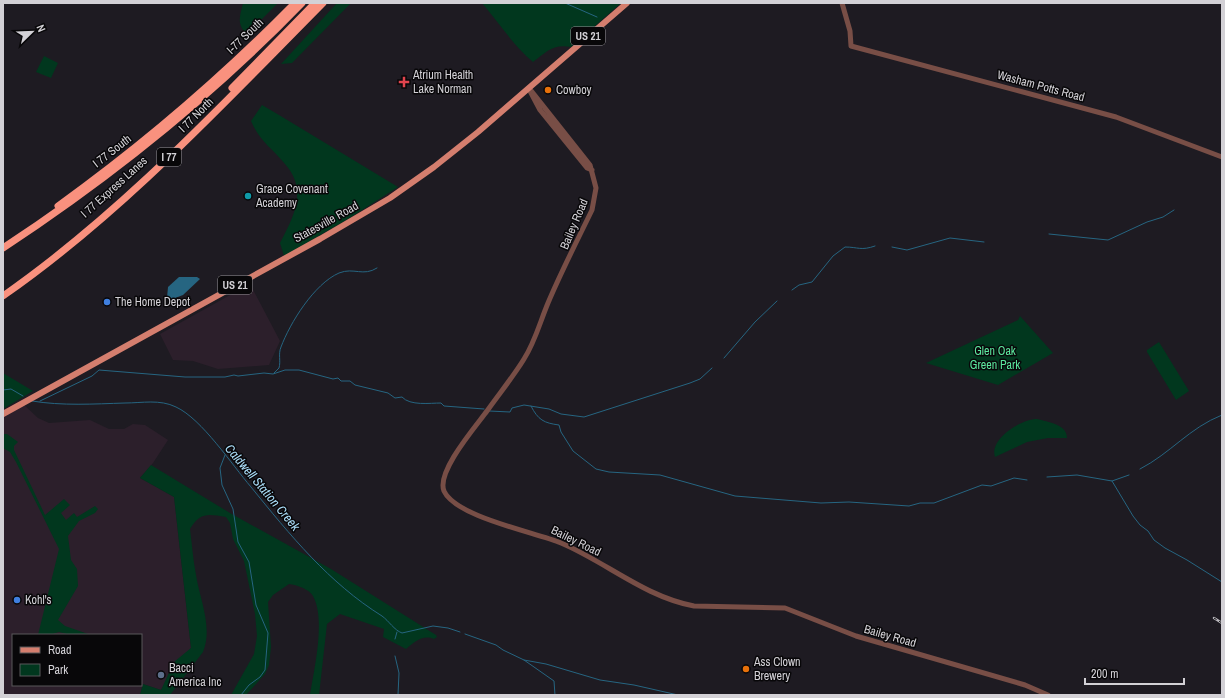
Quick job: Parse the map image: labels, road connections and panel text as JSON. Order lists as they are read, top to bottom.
{
  "streets": {
    "highway": [
      "I-77 South",
      "I 77 North",
      "I 77 South",
      "I 77",
      "I 77 Express Lanes"
    ],
    "main road": ["US 21", "Statesville Road"],
    "street": ["Washam Potts Road", "Bailey Road"]
  },
  "crossings": [
    ["I-77 South", "I 77 South"],
    ["Statesville Road", "Bailey Road"]
  ],
  "water": ["Caldwell Station Creek"],
  "parks": ["Glen Oak Green Park"],
  "places": {
    "health": ["Atrium Health Lake Norman"],
    "other": [
      "Cowboy",
      "Grace Covenant Academy",
      "The Home Depot",
      "Kohl's",
      "Ass Clown Brewery",
      "Bacci America Inc"
    ]
  },
  "legend": ["Road", "Park"],
  "scale_bar": "200 m",
  "north": "top right"
}
